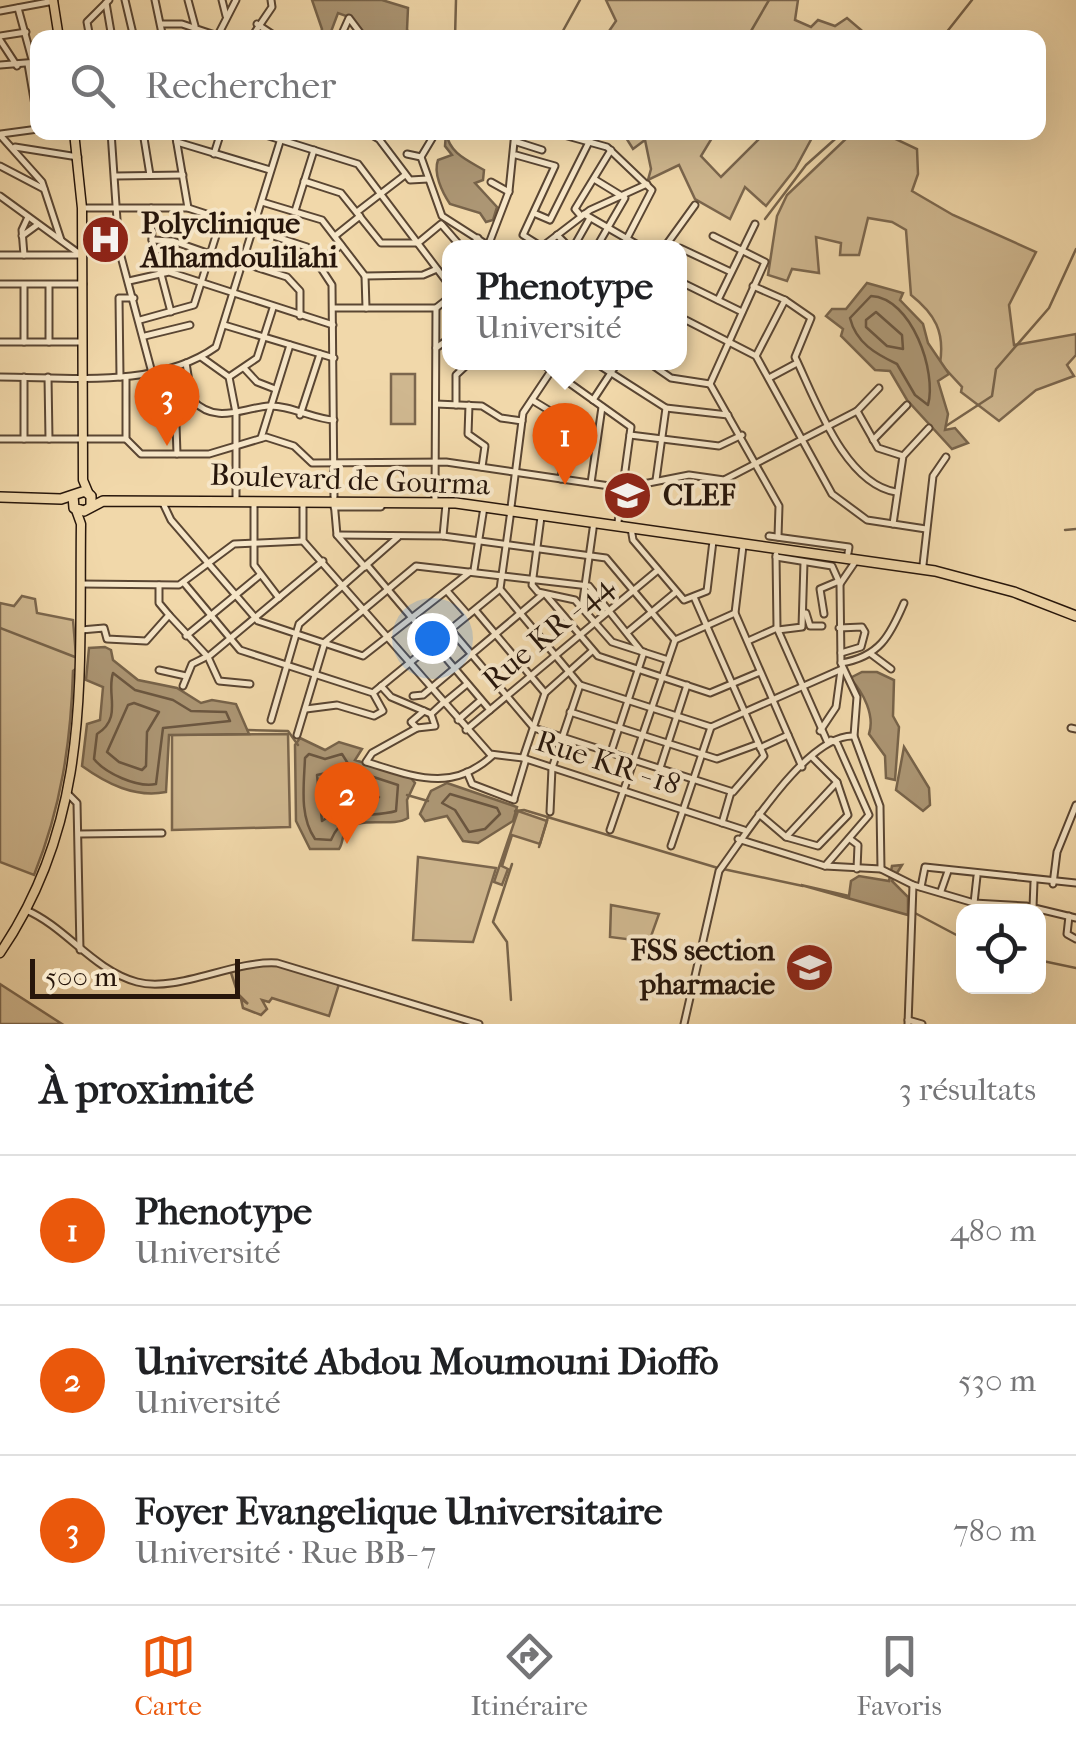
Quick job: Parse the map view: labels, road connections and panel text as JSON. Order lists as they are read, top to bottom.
{
  "streets": {
    "highway": ["Boulevard de Gourma"],
    "street": ["Rue KR - 44", "Rue KR - 18"]
  },
  "crossings": [
    ["Rue KR - 44", "Rue KR - 18"]
  ],
  "places": {
    "hospital": ["Polyclinique Alhamdoulilahi"],
    "school or university": ["CLEF", "FSS section pharmacie"]
  },
  "scale_bar": "500 m",
  "page": {
    "search": "Rechercher",
    "popup": ["Phenotype", "Université"],
    "pins": ["3", "1", "2"],
    "scale": "500 m",
    "heading": ["À proximité", "3 résultats"],
    "list": [
      {
        "mark": "1",
        "name": "Phenotype",
        "note": "Université",
        "value": "480 m"
      },
      {
        "mark": "2",
        "name": "Université Abdou Moumouni Dioffo",
        "note": "Université",
        "value": "530 m"
      },
      {
        "mark": "3",
        "name": "Foyer Evangelique Universitaire",
        "note": "Université · Rue BB- 7",
        "value": "780 m"
      }
    ],
    "nav": ["Carte", "Itinéraire", "Favoris"]
  }
}
